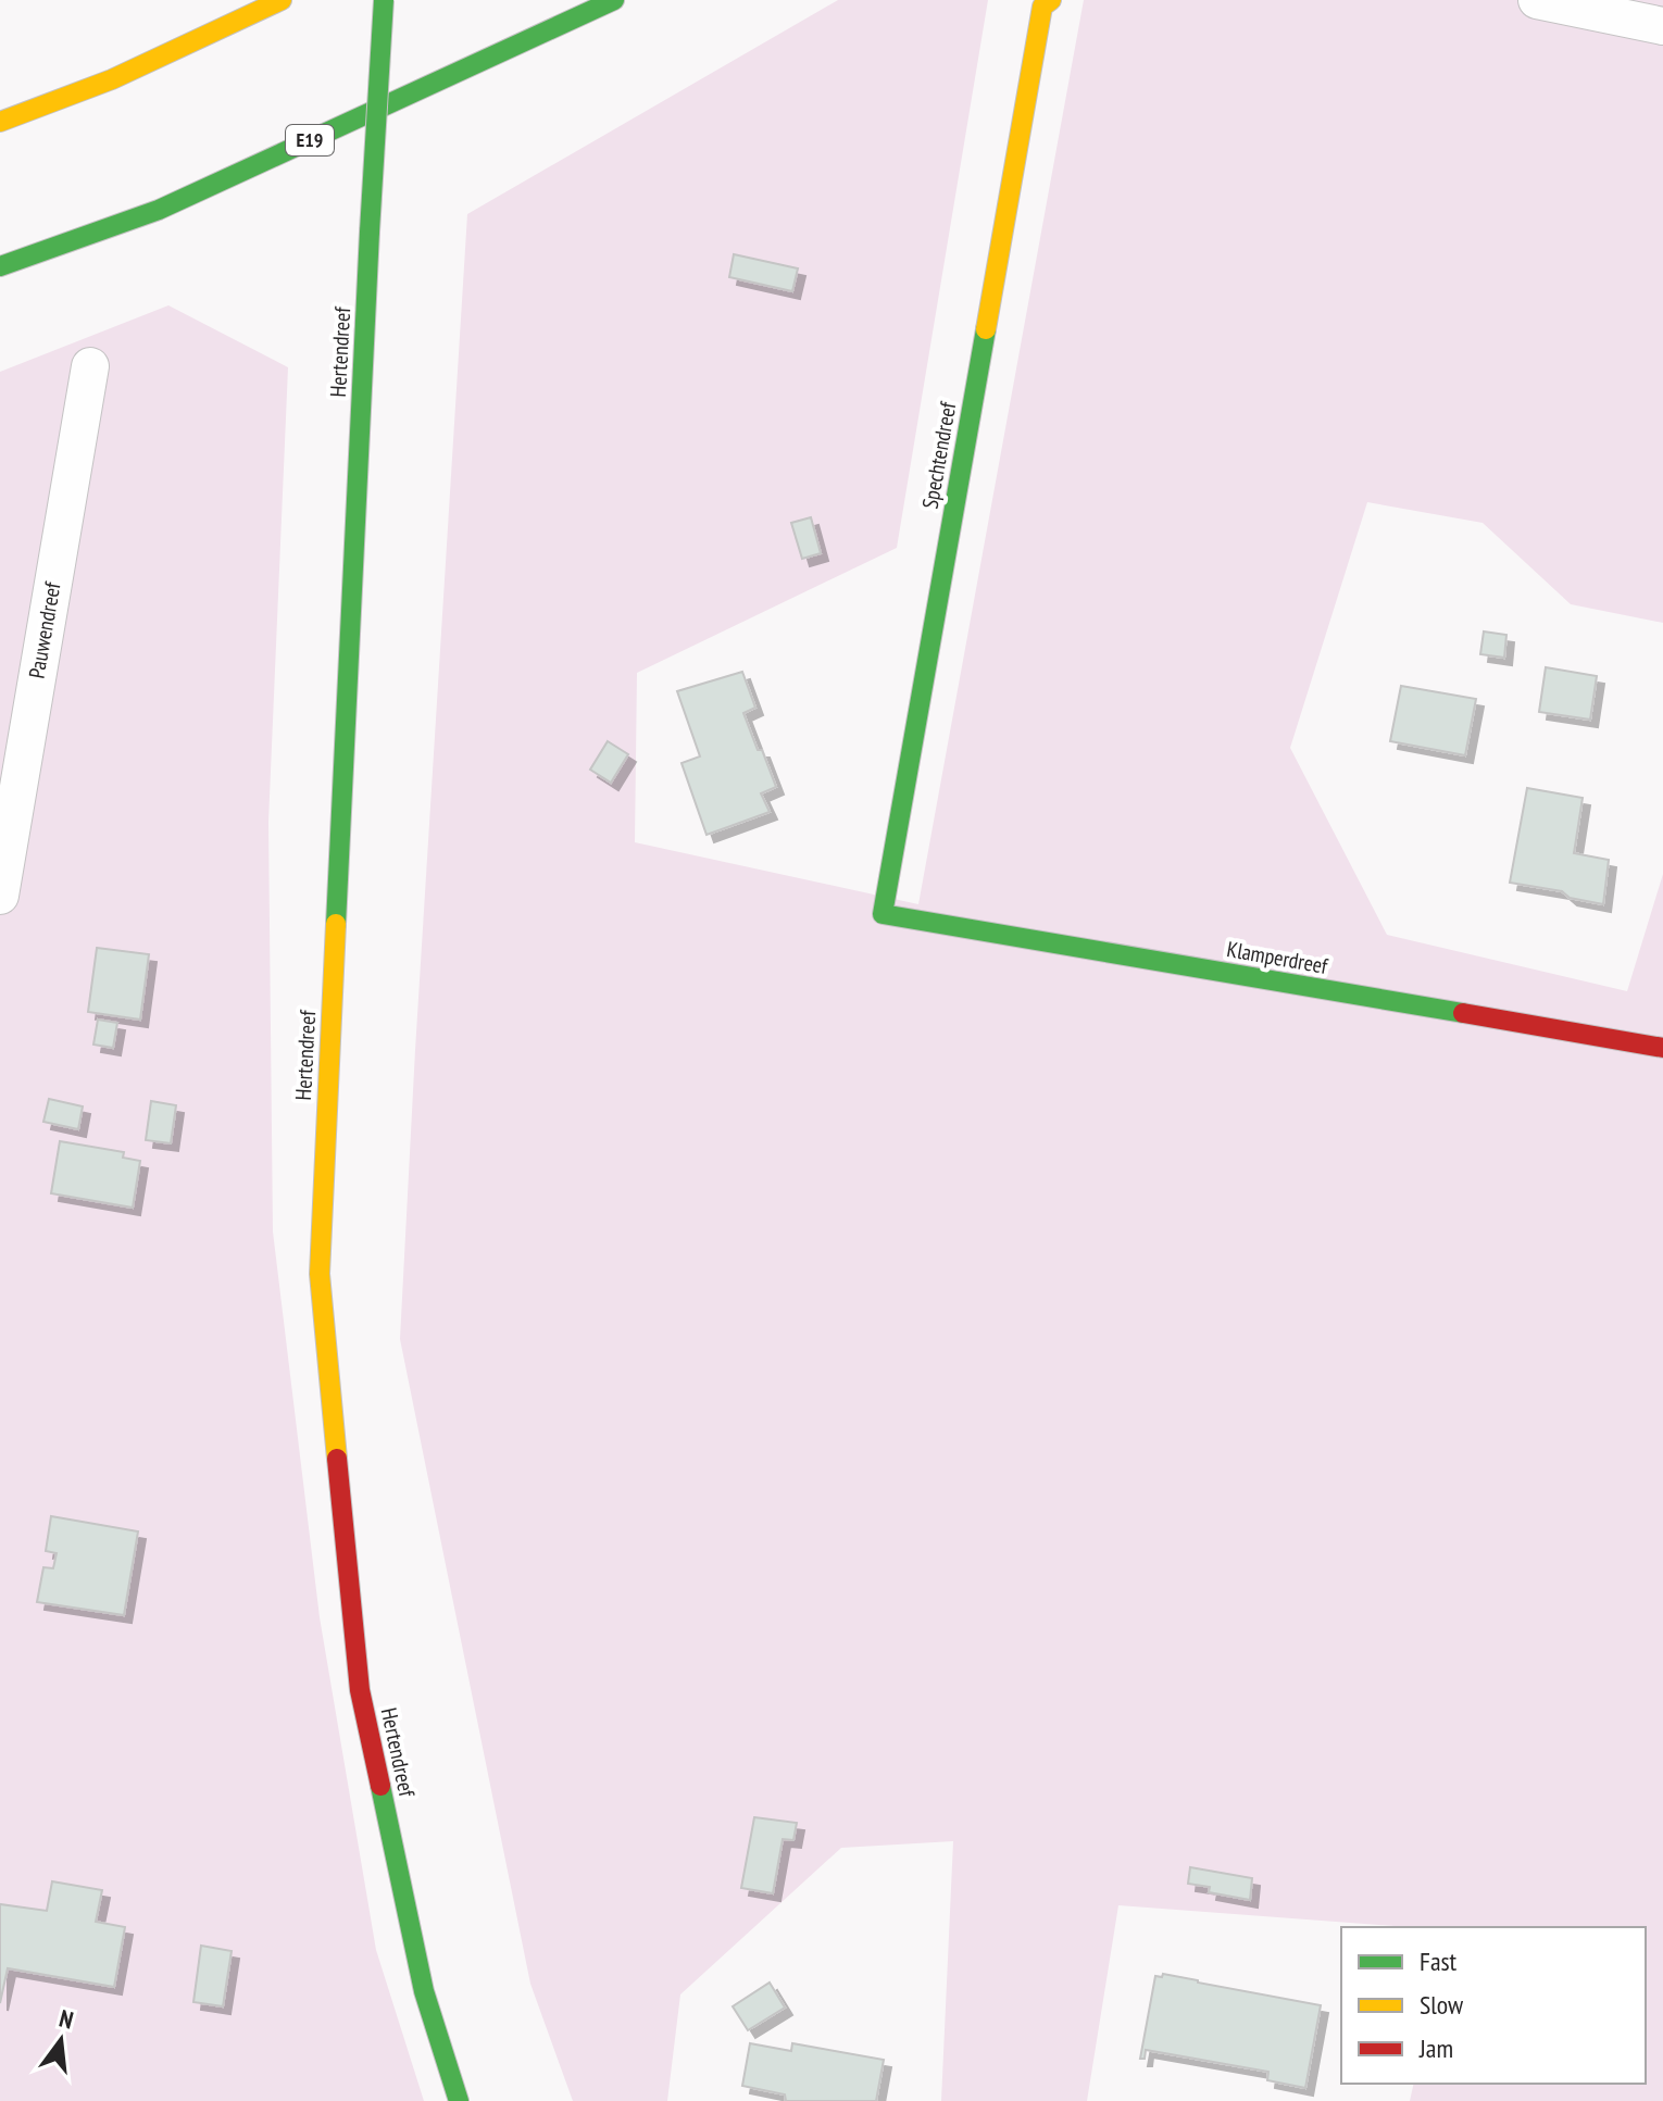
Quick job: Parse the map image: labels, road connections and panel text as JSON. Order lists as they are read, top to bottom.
{
  "streets": {
    "main road": [
      "E19",
      "Hertendreef",
      "Spechtendreef",
      "Klamperdreef"
    ],
    "street": ["Pauwendreef"]
  },
  "crossings": [
    ["Spechtendreef", "Klamperdreef"]
  ],
  "legend": ["Fast", "Slow", "Jam"],
  "north": "top"
}
